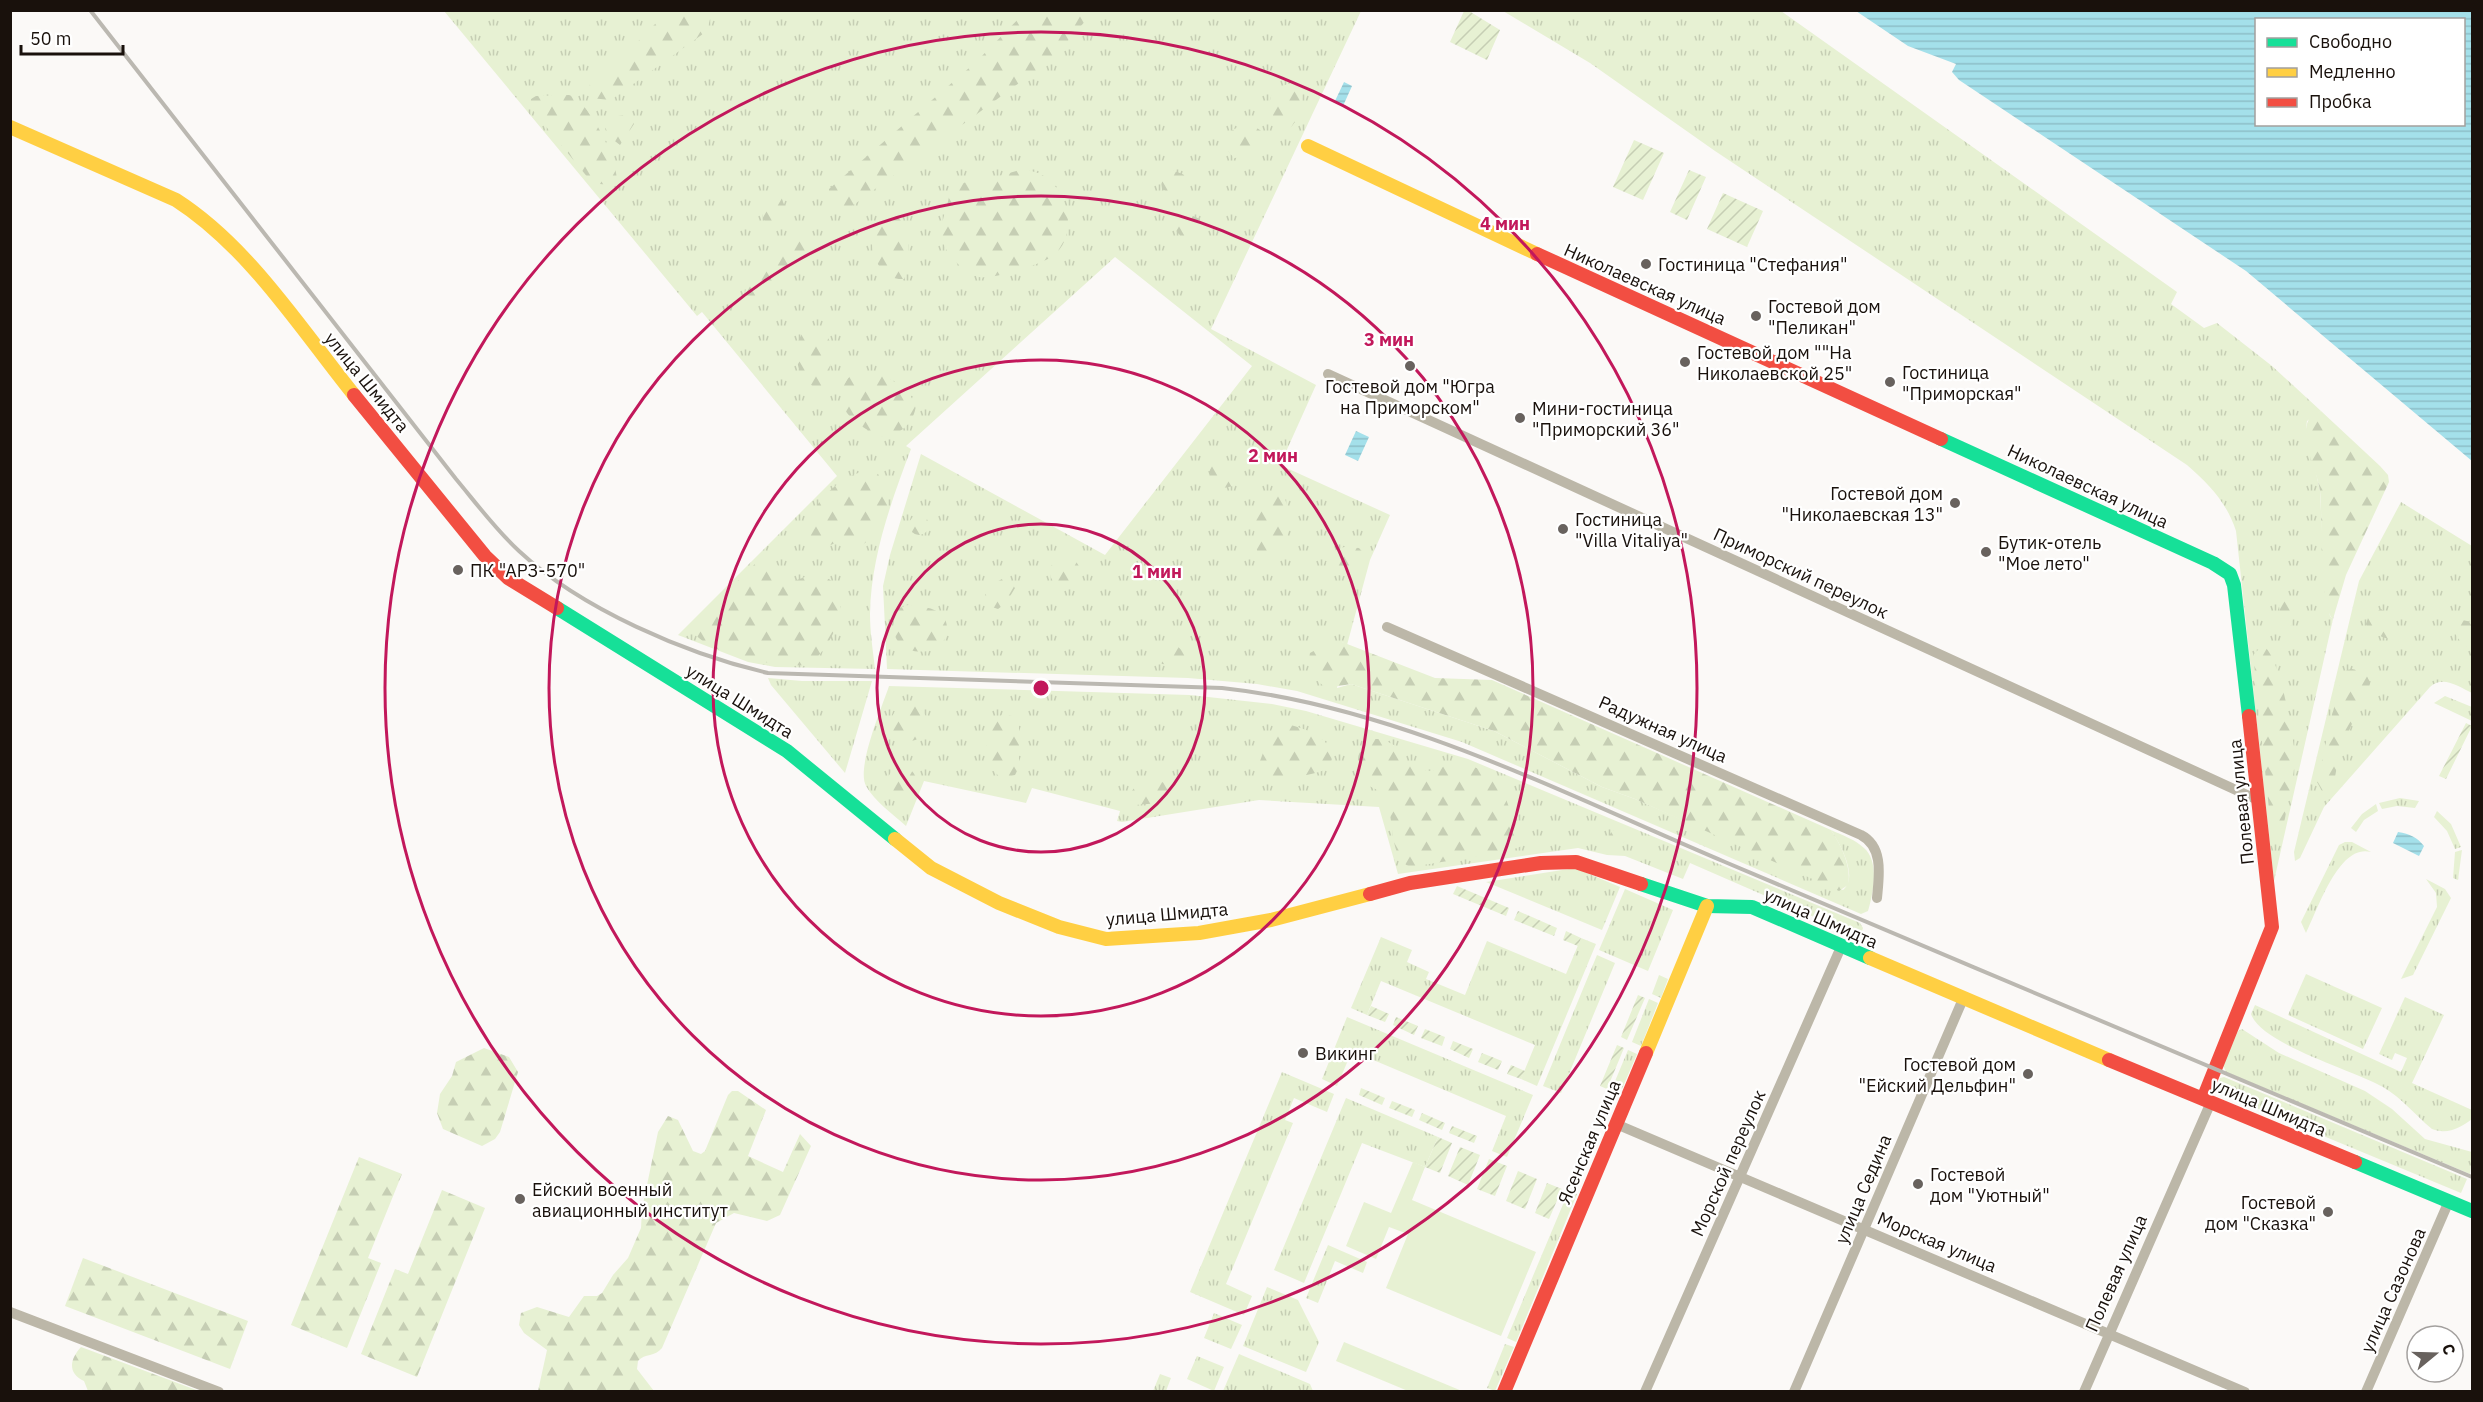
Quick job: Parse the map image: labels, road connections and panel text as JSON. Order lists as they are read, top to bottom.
{
  "streets": {
    "street": [
      "Николаевская улица",
      "улица Шмидта",
      "Приморский переулок",
      "Радужная улица",
      "Полевая улица",
      "Ясенская улица",
      "Морской переулок",
      "улица Седина",
      "Морская улица",
      "улица Сазонова"
    ]
  },
  "crossings": [
    ["Николаевская улица", "Полевая улица"],
    ["улица Шмидта", "Полевая улица"],
    ["улица Шмидта", "Ясенская улица"],
    ["улица Шмидта", "Морской переулок"],
    ["улица Шмидта", "улица Седина"],
    ["улица Шмидта", "улица Сазонова"],
    ["Приморский переулок", "Полевая улица"],
    ["Полевая улица", "Морская улица"],
    ["Ясенская улица", "Морская улица"],
    ["Морской переулок", "Морская улица"],
    ["улица Седина", "Морская улица"]
  ],
  "places": [
    "Гостиница \"Стефания\"",
    "Гостевой дом \"Пеликан\"",
    "Гостевой дом \"\"На Николаевской 25\"",
    "Гостевой дом \"Югра на Приморском\"",
    "Гостиница \"Приморская\"",
    "Мини-гостиница \"Приморский 36\"",
    "Гостевой дом \"Николаевская 13\"",
    "Гостиница \"Villa Vitaliya\"",
    "Бутик-отель \"Мое лето\"",
    "ПК \"АРЗ-570\"",
    "Викинг",
    "Гостевой дом \"Ейский Дельфин\"",
    "Гостевой дом \"Уютный\"",
    "Ейский военный авиационный институт",
    "Гостевой дом \"Сказка\""
  ],
  "legend": ["Свободно", "Медленно", "Пробка"],
  "scale_bar": "50 m",
  "north": "right",
  "rings": [
    "4 мин",
    "3 мин",
    "2 мин",
    "1 мин"
  ]
}
